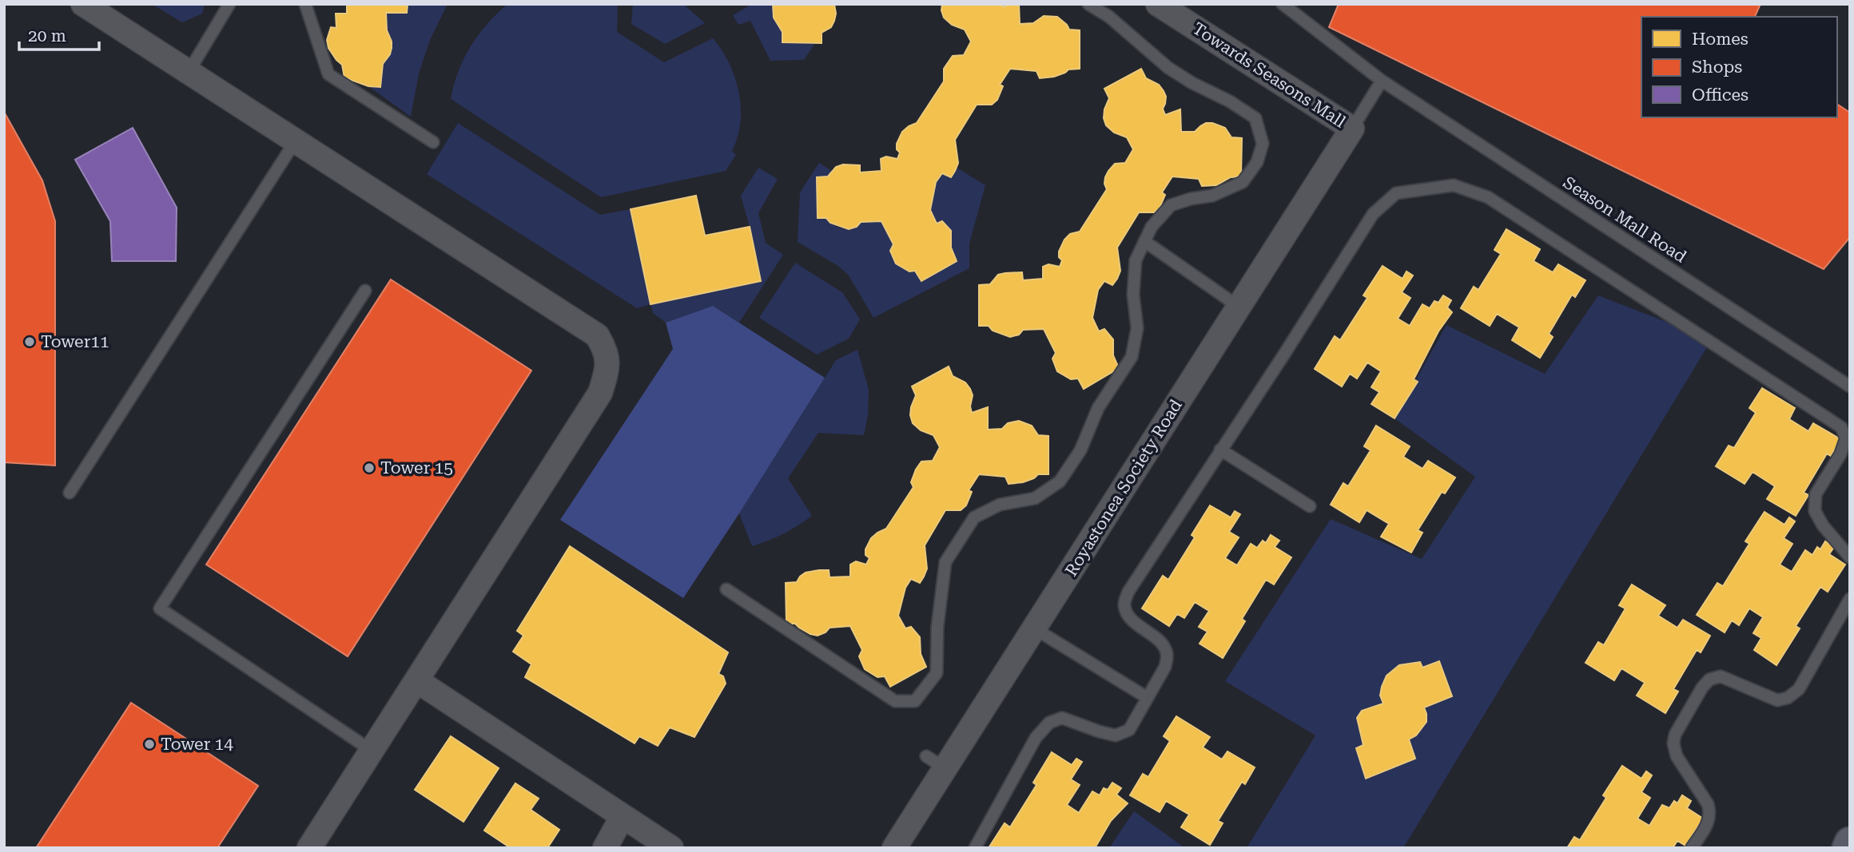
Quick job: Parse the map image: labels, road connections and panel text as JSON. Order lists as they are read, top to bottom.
{
  "streets": {
    "street": ["Towards Seasons Mall", "Royastonea Society Road"],
    "lane": ["Season Mall Road"]
  },
  "crossings": [
    ["Towards Seasons Mall", "Royastonea Society Road"]
  ],
  "places": ["Tower11", "Tower 15", "Tower 14"],
  "legend": ["Homes", "Shops", "Offices"],
  "scale_bar": "20 m"
}
